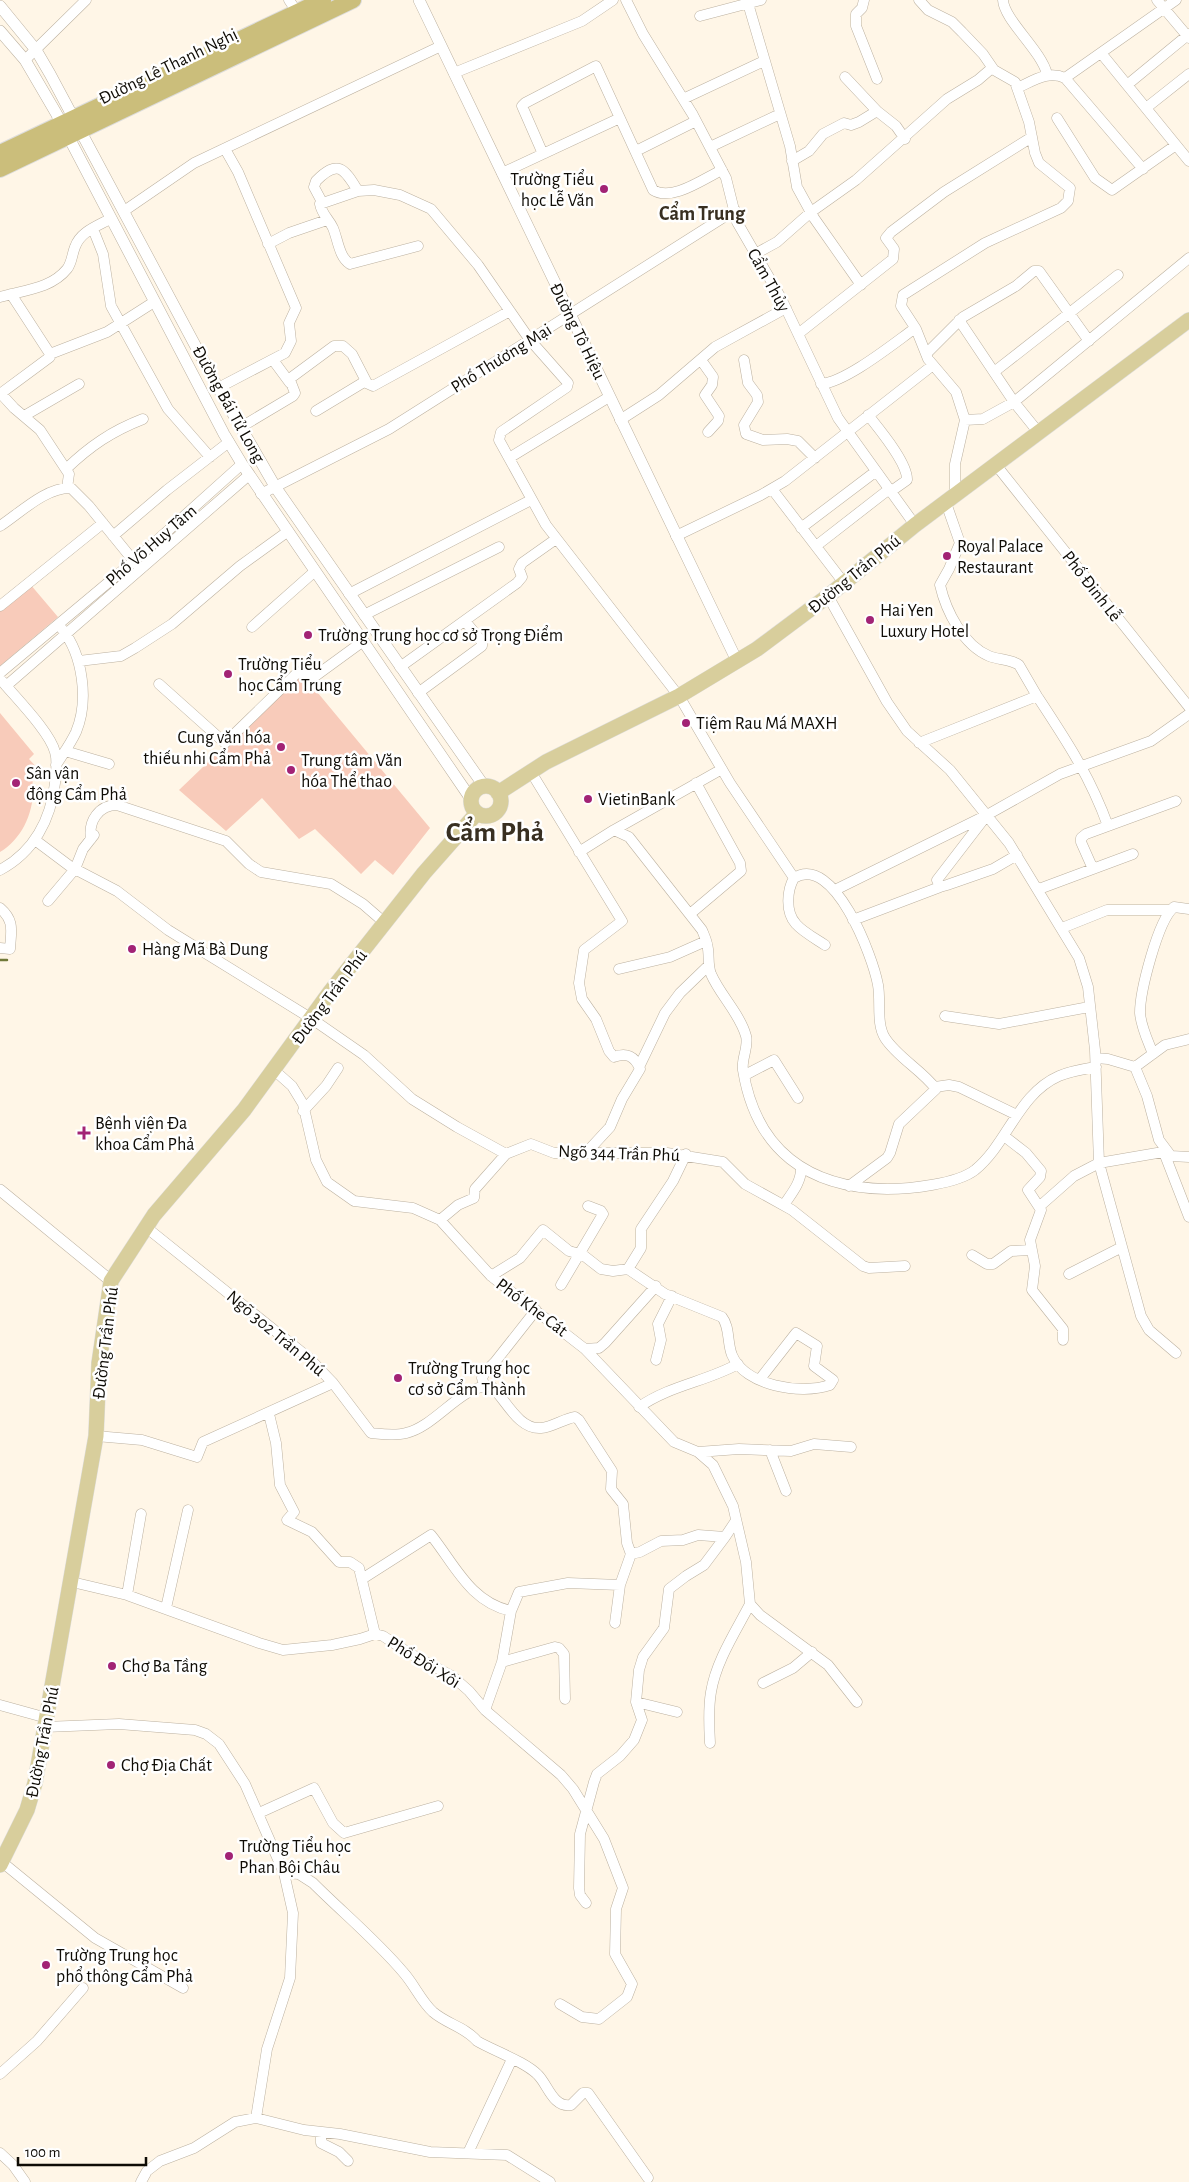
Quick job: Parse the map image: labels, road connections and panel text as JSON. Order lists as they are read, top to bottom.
{
  "streets": {
    "highway": ["Đường Lê Thanh Nghị"],
    "main road": ["Đường Trần Phú"],
    "street": [
      "Cẩm Thủy",
      "Đường Tô Hiệu",
      "Phố Thương Mại",
      "Đường Bái Tử Long",
      "Phố Võ Huy Tâm",
      "Phố Đinh Lễ",
      "Ngõ 344 Trần Phú",
      "Phố Khe Cát",
      "Ngõ 302 Trần Phú",
      "Phố Đồi Xôi"
    ]
  },
  "crossings": [
    ["Đường Lê Thanh Nghị", "Đường Bái Tử Long"],
    ["Cẩm Thủy", "Phố Thương Mại"],
    ["Cẩm Thủy", "Đường Trần Phú"],
    ["Đường Tô Hiệu", "Phố Thương Mại"],
    ["Đường Tô Hiệu", "Đường Trần Phú"],
    ["Phố Thương Mại", "Đường Bái Tử Long"],
    ["Đường Bái Tử Long", "Phố Võ Huy Tâm"],
    ["Đường Bái Tử Long", "Đường Trần Phú"],
    ["Đường Trần Phú", "Phố Đinh Lễ"],
    ["Đường Trần Phú", "Phố Khe Cát"],
    ["Đường Trần Phú", "Ngõ 302 Trần Phú"],
    ["Đường Trần Phú", "Phố Đồi Xôi"]
  ],
  "districts": ["Cẩm Trung", "Cẩm Phả"],
  "places": {
    "other": [
      "Trường Tiểu học Lễ Văn",
      "Royal Palace Restaurant",
      "Hai Yen Luxury Hotel",
      "Trường Trung học cơ sở Trọng Điểm",
      "Trường Tiểu học Cẩm Trung",
      "Tiệm Rau Má MAXH",
      "Cung văn hóa thiếu nhi Cẩm Phả",
      "Trung tâm Văn hóa Thể thao",
      "Sân vận động Cẩm Phả",
      "VietinBank",
      "Hàng Mã Bà Dung",
      "Trường Trung học cơ sở Cẩm Thành",
      "Chợ Ba Tầng",
      "Chợ Địa Chất",
      "Trường Tiểu học Phan Bội Châu",
      "Trường Trung học phổ thông Cẩm Phả"
    ],
    "health": ["Bệnh viện Đa khoa Cẩm Phả"]
  },
  "scale_bar": "100 m"
}
